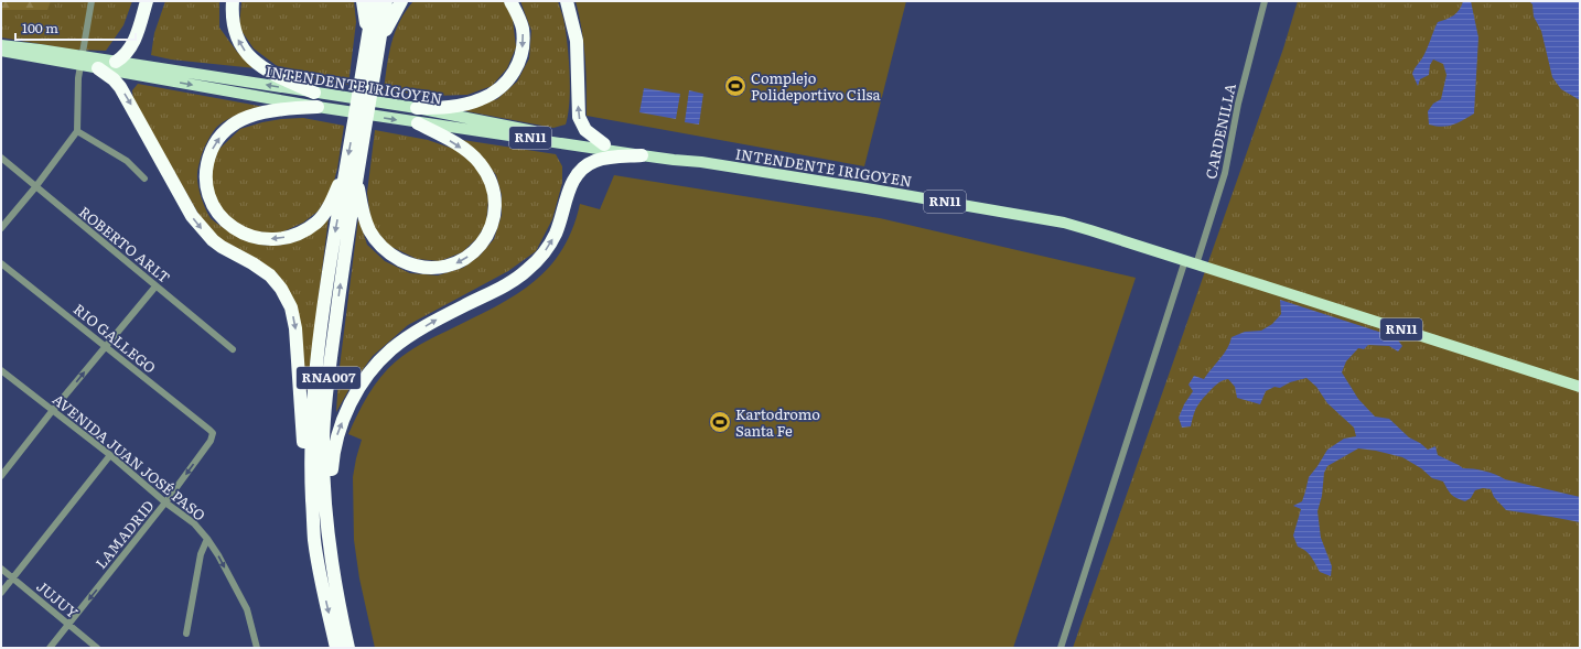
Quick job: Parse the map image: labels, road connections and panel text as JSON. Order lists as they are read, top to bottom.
{
  "streets": {
    "highway": ["RNA007"],
    "main road": ["INTENDENTE IRIGOYEN", "RN11"],
    "street": [
      "CARDENILLA",
      "ROBERTO ARLT",
      "RIO GALLEGO",
      "AVENIDA JUAN JOSÉ PASO",
      "LAMADRID",
      "JUJUY"
    ]
  },
  "crossings": [
    ["INTENDENTE IRIGOYEN", "CARDENILLA"],
    ["RIO GALLEGO", "LAMADRID"],
    ["AVENIDA JUAN JOSÉ PASO", "LAMADRID"],
    ["LAMADRID", "JUJUY"]
  ],
  "one_way": ["LAMADRID"],
  "places": {
    "sports": ["Complejo Polideportivo Cilsa", "Kartodromo Santa Fe"]
  },
  "scale_bar": "100 m"
}
